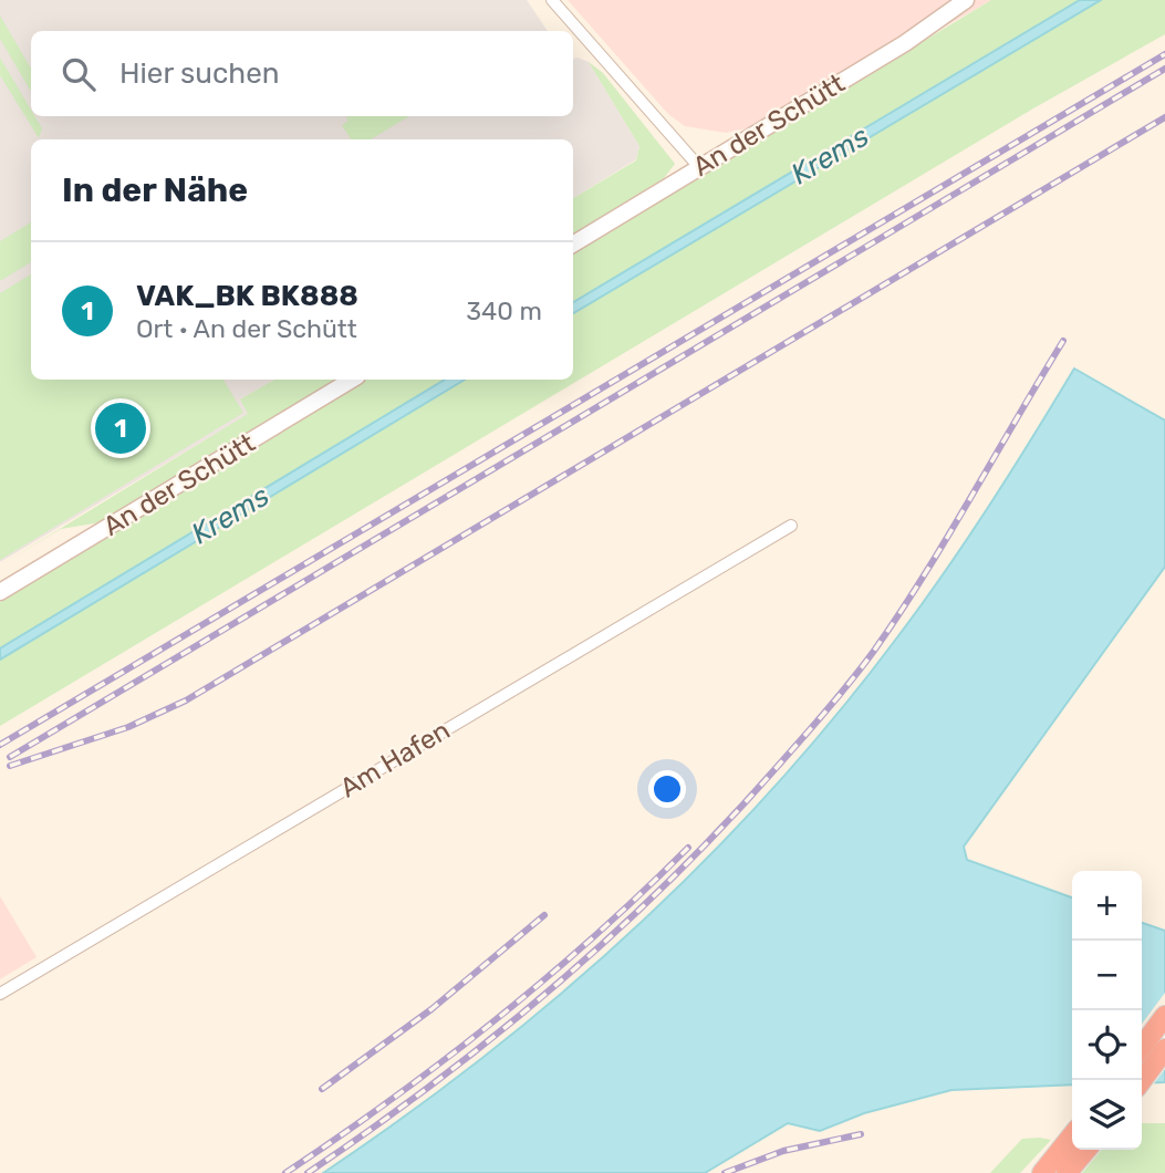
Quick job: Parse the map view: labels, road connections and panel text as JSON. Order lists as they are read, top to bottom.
{
  "streets": {
    "street": ["An der Schütt", "Am Hafen"]
  },
  "water": ["Krems"],
  "page": {
    "search": "Hier suchen",
    "heading": "In der Nähe",
    "list": [
      {
        "mark": "1",
        "name": "VAK_BK BK888",
        "note": "Ort · An der Schütt",
        "value": "340 m"
      }
    ],
    "pins": "1",
    "map_buttons": ["+", "−"]
  }
}
